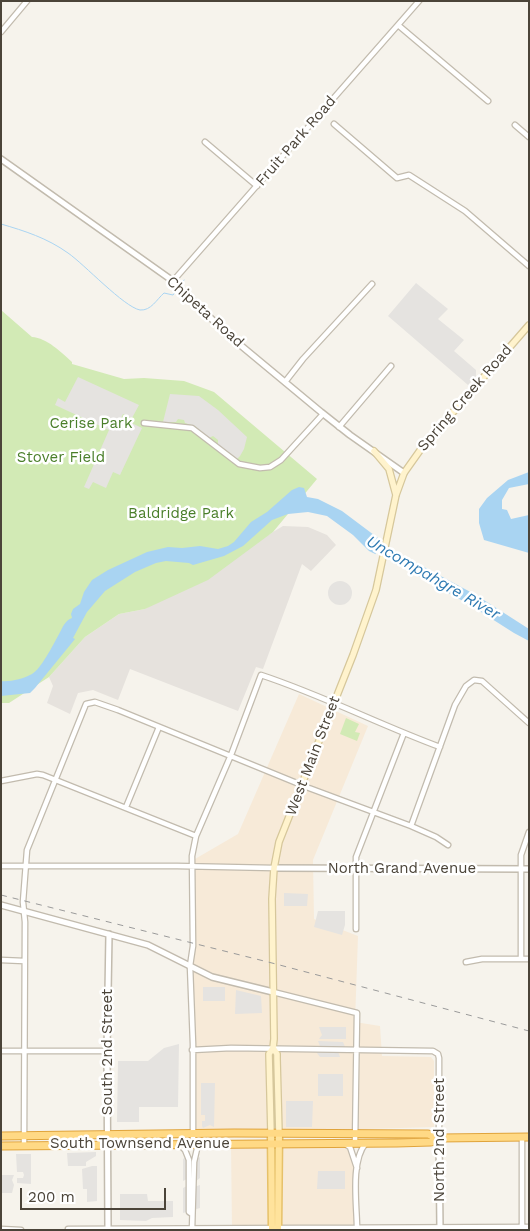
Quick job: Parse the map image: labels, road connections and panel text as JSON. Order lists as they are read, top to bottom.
{
  "streets": {
    "highway": ["South Townsend Avenue"],
    "main road": ["Spring Creek Road", "West Main Street"],
    "street": [
      "Fruit Park Road",
      "Chipeta Road",
      "North Grand Avenue",
      "South 2nd Street",
      "North 2nd Street"
    ]
  },
  "crossings": [
    ["Fruit Park Road", "Chipeta Road"],
    ["Chipeta Road", "Spring Creek Road"],
    ["Chipeta Road", "West Main Street"],
    ["Spring Creek Road", "West Main Street"],
    ["West Main Street", "North Grand Avenue"],
    ["West Main Street", "South Townsend Avenue"],
    ["South 2nd Street", "South Townsend Avenue"],
    ["North 2nd Street", "South Townsend Avenue"]
  ],
  "water": ["Uncompahgre River"],
  "parks": ["Cerise Park", "Stover Field", "Baldridge Park"],
  "scale_bar": "200 m"
}
